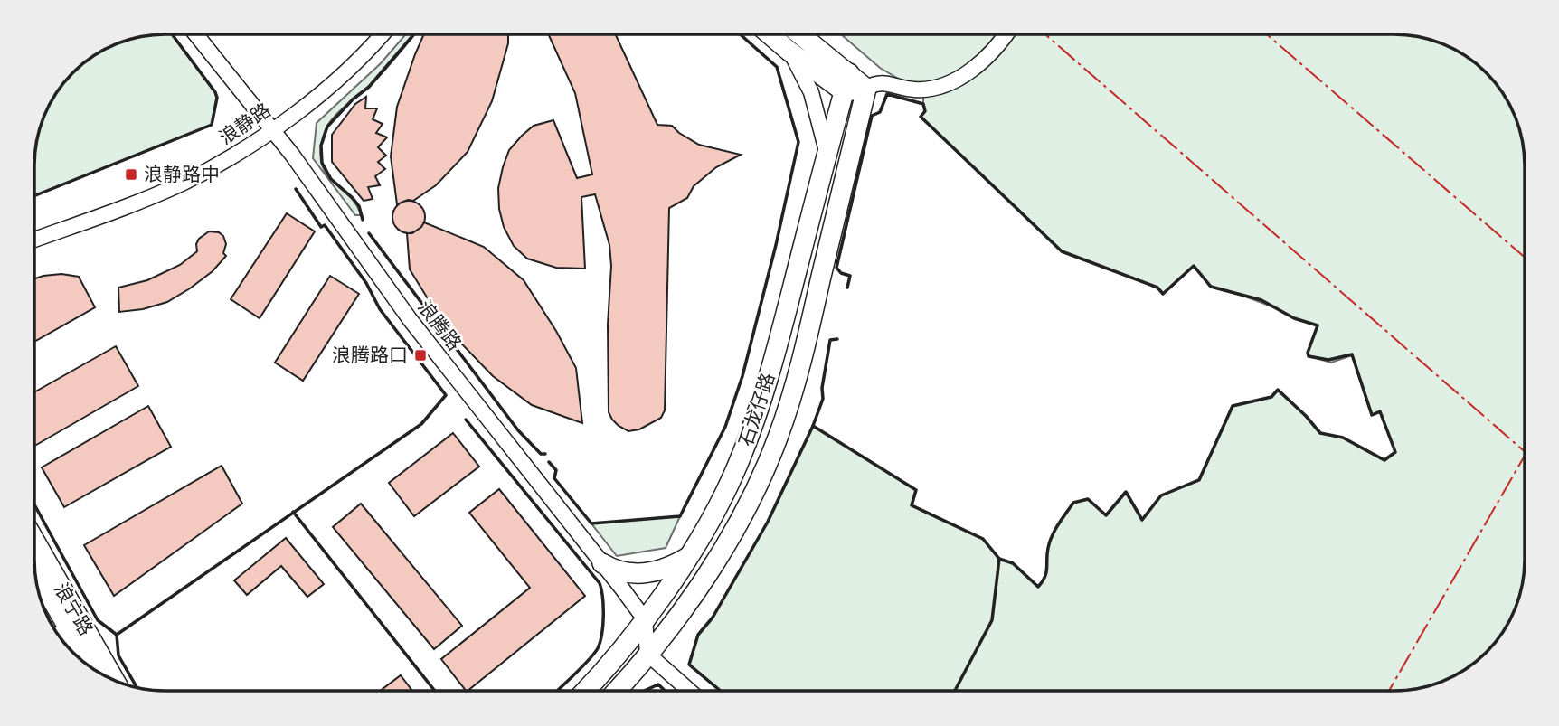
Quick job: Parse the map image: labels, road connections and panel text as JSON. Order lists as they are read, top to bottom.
{
  "streets": {
    "main road": ["石龙仔路", "浪宁路"],
    "street": ["浪静路", "浪腾路"]
  },
  "crossings": [
    ["浪静路", "浪腾路"],
    ["浪腾路", "石龙仔路"]
  ],
  "places": {
    "transit": ["浪静路中", "浪腾路口"]
  }
}
